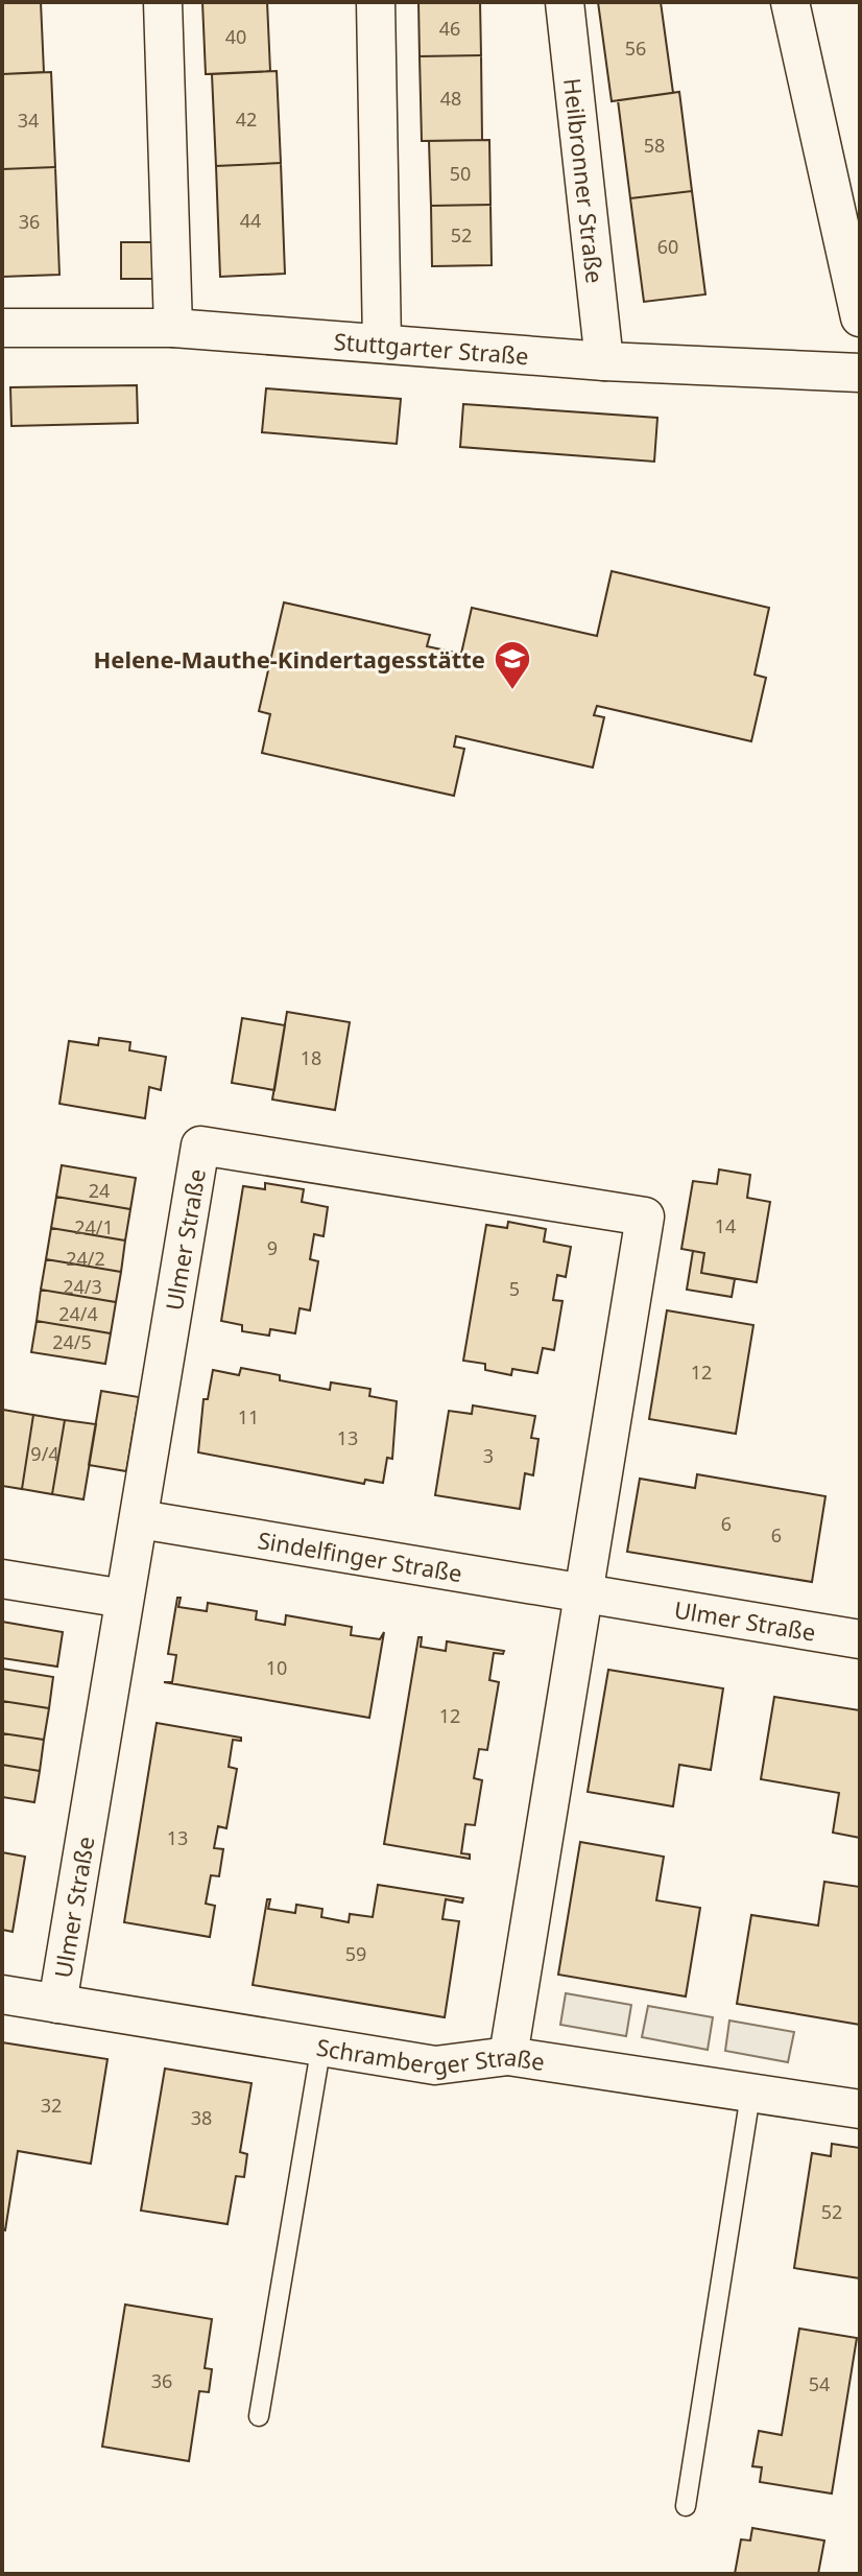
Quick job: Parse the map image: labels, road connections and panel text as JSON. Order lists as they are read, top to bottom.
{
  "streets": {
    "street": [
      "Heilbronner Straße",
      "Stuttgarter Straße",
      "Ulmer Straße",
      "Sindelfinger Straße",
      "Schramberger Straße"
    ]
  },
  "crossings": [
    ["Heilbronner Straße", "Stuttgarter Straße"],
    ["Ulmer Straße", "Sindelfinger Straße"],
    ["Ulmer Straße", "Schramberger Straße"]
  ],
  "places": {
    "school or university": ["Helene-Mauthe-Kindertagesstätte"]
  },
  "house_numbers": [
    "46",
    "40",
    "56",
    "48",
    "42",
    "34",
    "58",
    "50",
    "44",
    "36",
    "52",
    "60",
    "18",
    "24",
    "14",
    "24/1",
    "9",
    "24/2",
    "24/3",
    "5",
    "24/4",
    "24/5",
    "12",
    "11",
    "13",
    "9/4",
    "3",
    "6",
    "6",
    "10",
    "12",
    "13",
    "59",
    "32",
    "38",
    "52",
    "36",
    "54"
  ]
}
